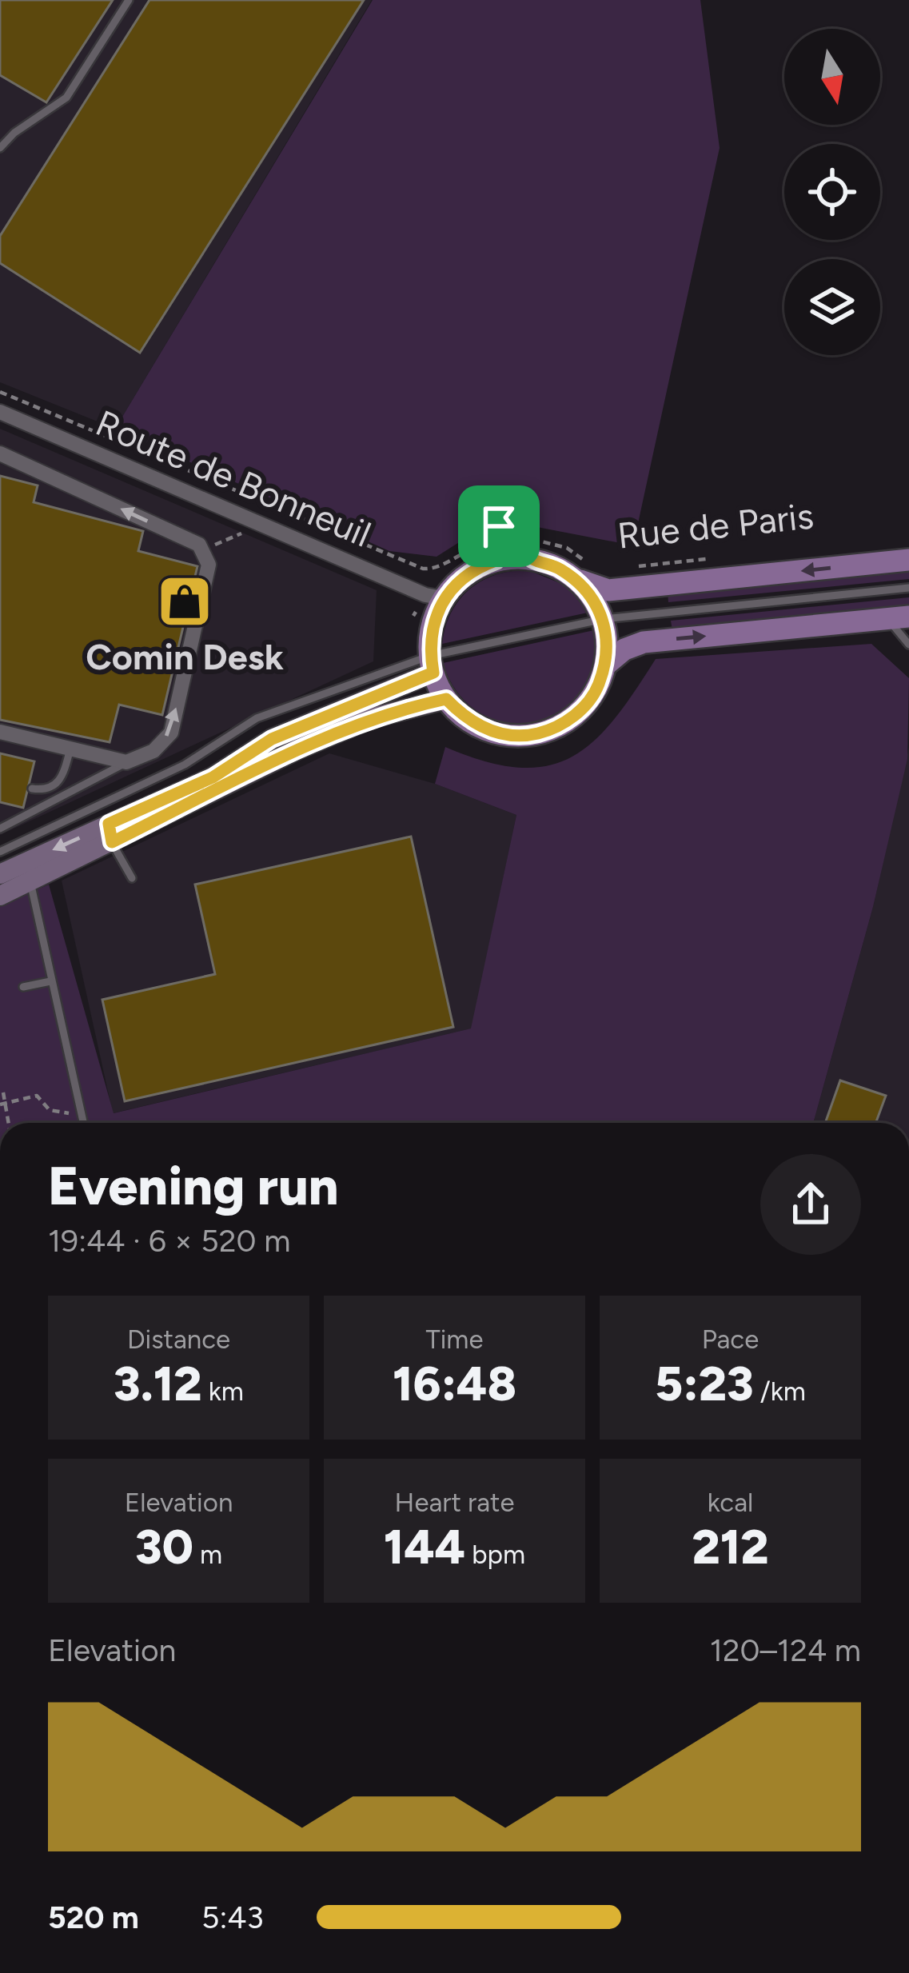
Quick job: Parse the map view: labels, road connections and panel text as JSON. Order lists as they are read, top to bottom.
{
  "streets": {
    "main road": ["Rue de Paris"],
    "street": ["Route de Bonneuil"]
  },
  "one_way": ["Rue de Paris"],
  "places": {
    "shop": ["Comin Desk"]
  },
  "north": "bottom",
  "page": {
    "heading": ["Evening run", "19:44 · 6 × 520 m"],
    "stats": [
      ["Distance", "3.12 km"],
      ["Time", "16:48"],
      ["Pace", "5:23 /km"],
      ["Elevation", "30 m"],
      ["Heart rate", "144 bpm"],
      ["kcal", "212"]
    ],
    "chart": ["Elevation", "120–124 m"],
    "list": [
      {
        "name": "520 m",
        "note": "5:43"
      }
    ]
  }
}
